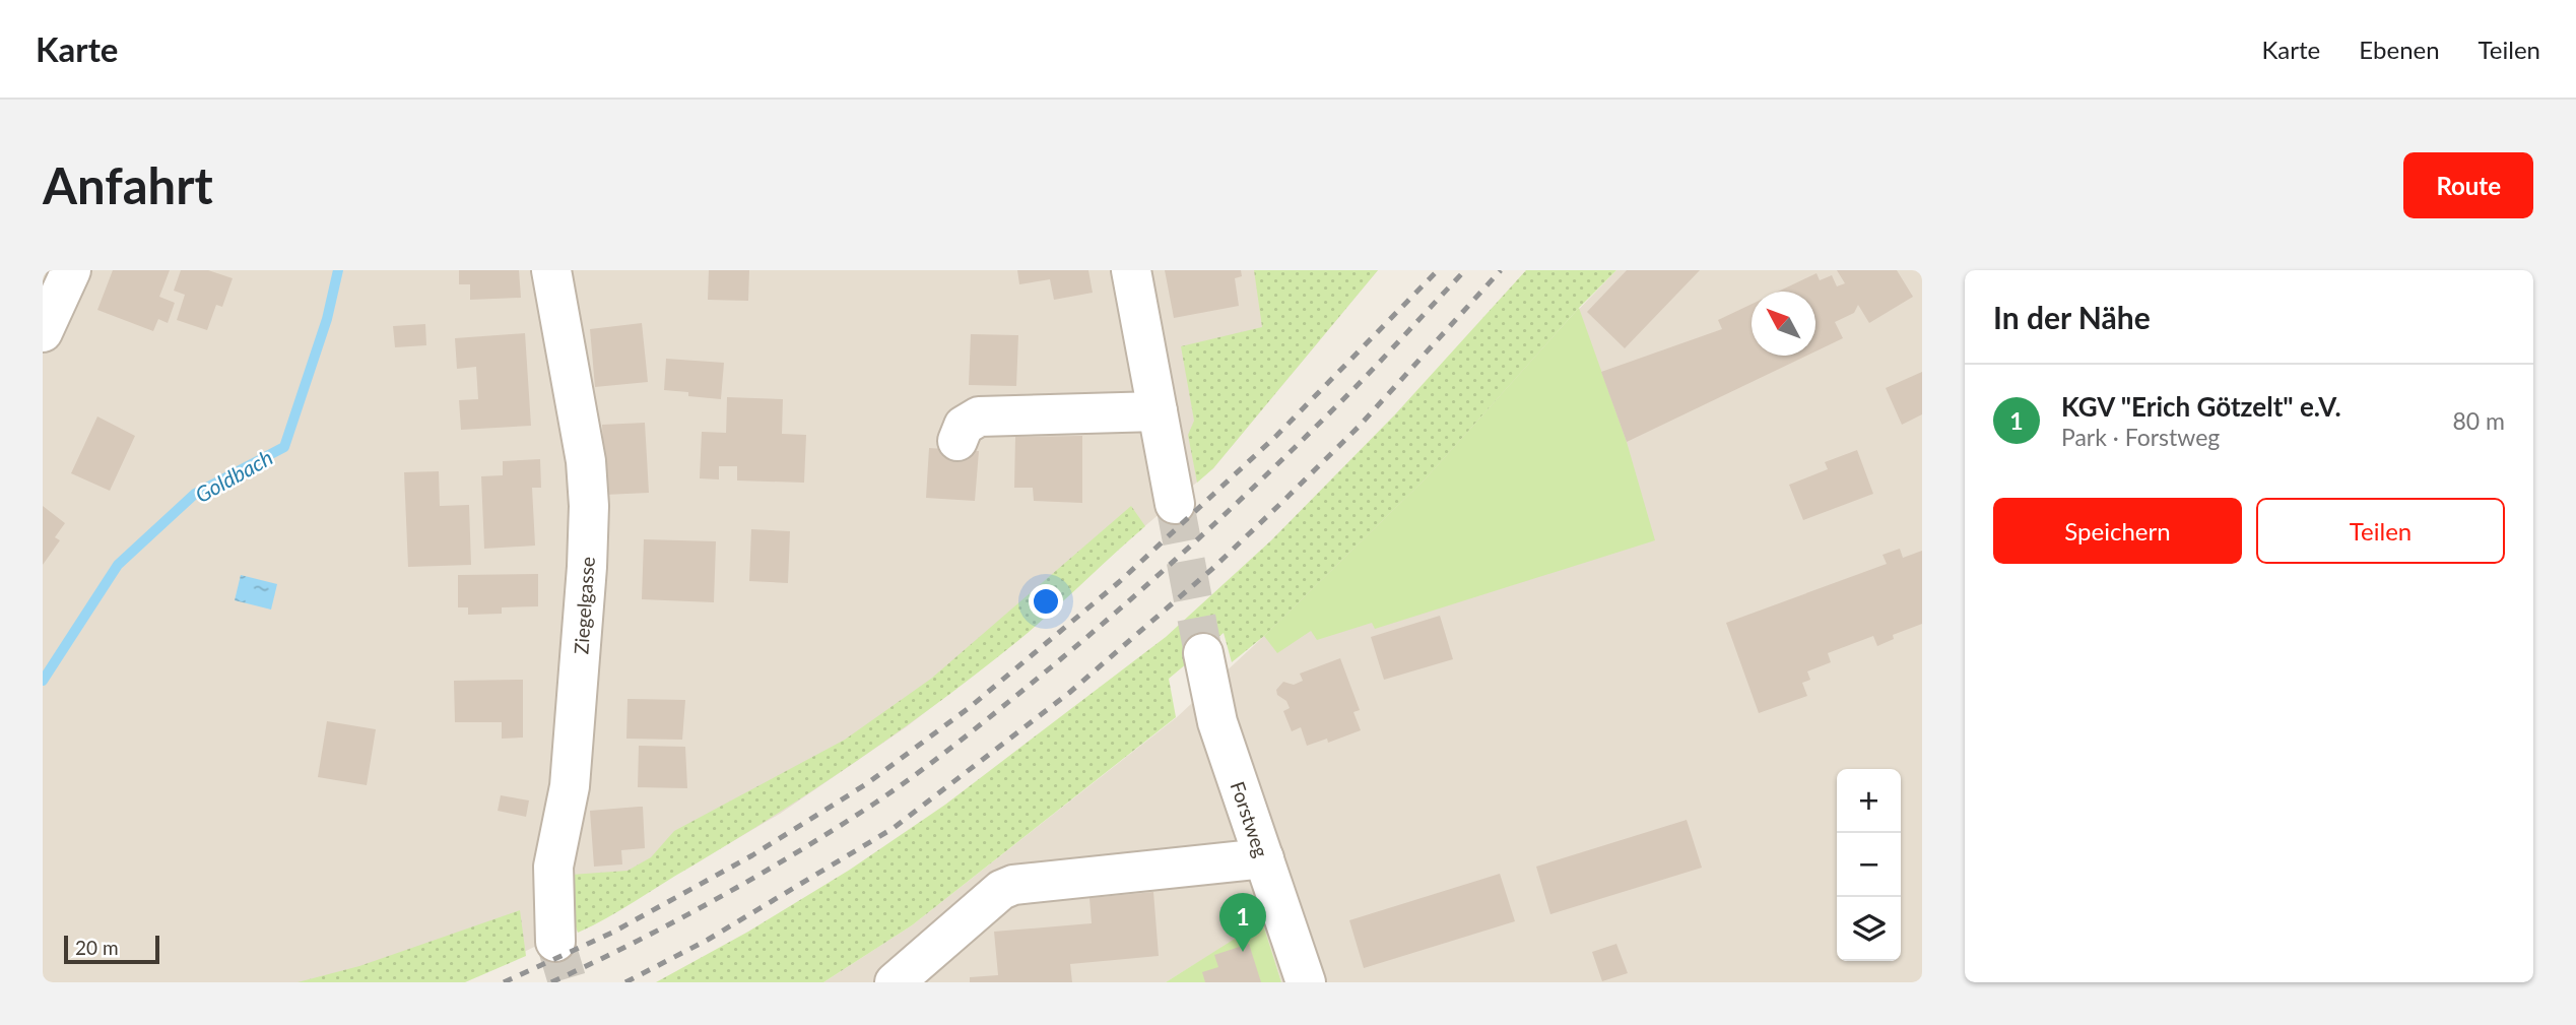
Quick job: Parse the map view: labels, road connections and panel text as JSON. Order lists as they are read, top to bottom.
{
  "streets": {
    "street": ["Ziegelgasse", "Forstweg"]
  },
  "water": ["Goldbach"],
  "scale_bar": "20 m",
  "north": "top left",
  "page": {
    "header": "Karte",
    "nav": ["Karte", "Ebenen", "Teilen"],
    "buttons": [
      "Route",
      ["Speichern", "Teilen"]
    ],
    "title": "Anfahrt",
    "heading": "In der Nähe",
    "list": [
      {
        "mark": "1",
        "name": "KGV \"Erich Götzelt\" e.V.",
        "note": "Park · Forstweg",
        "value": "80 m"
      }
    ],
    "map_buttons": ["+", "−"],
    "pins": "1",
    "scale": "20 m"
  }
}
